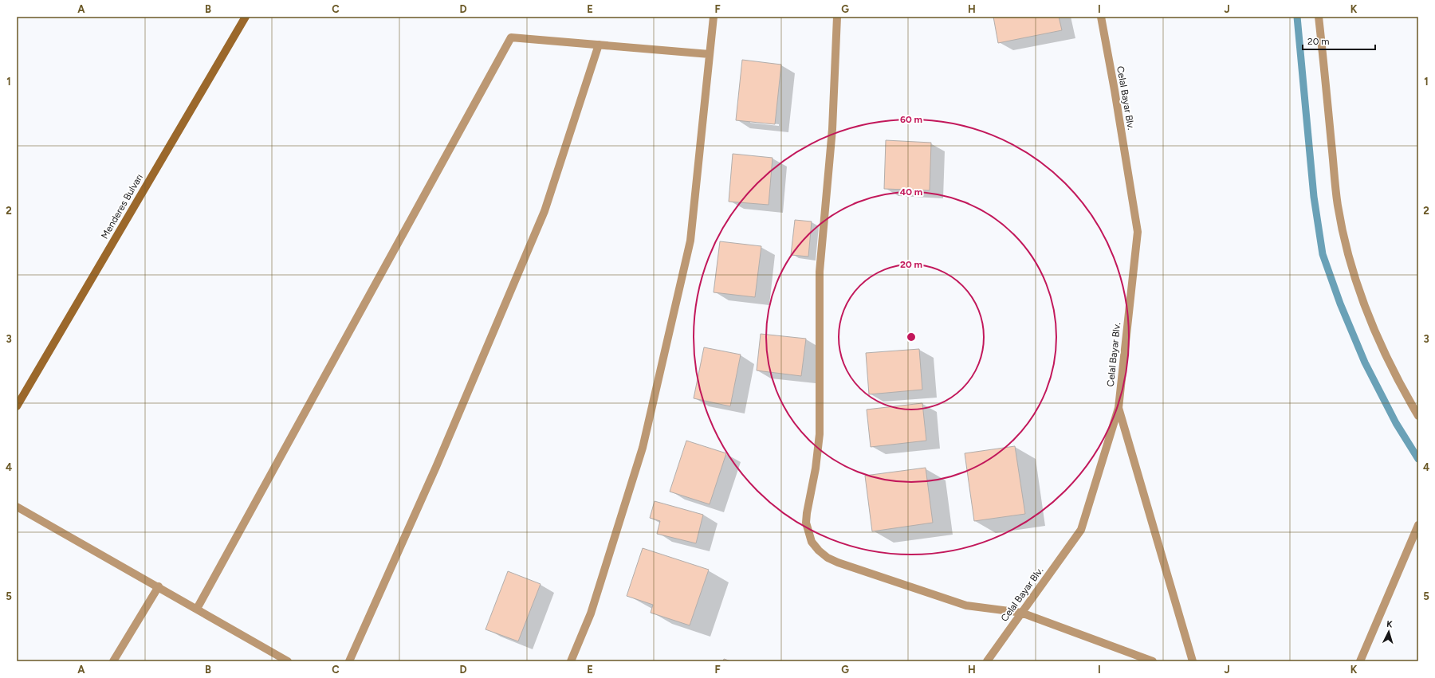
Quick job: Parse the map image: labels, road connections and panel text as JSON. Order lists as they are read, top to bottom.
{
  "streets": {
    "main road": ["Menderes Bulvarı"],
    "street": ["Celal Bayar Blv."]
  },
  "scale_bar": "20 m",
  "north": "top",
  "grid": {
    "columns": [
      "A",
      "B",
      "C",
      "D",
      "E",
      "F",
      "G",
      "H",
      "I",
      "J",
      "K"
    ],
    "rows": [
      "1",
      "2",
      "3",
      "4",
      "5"
    ]
  },
  "rings": ["60 m", "40 m", "20 m"]
}
